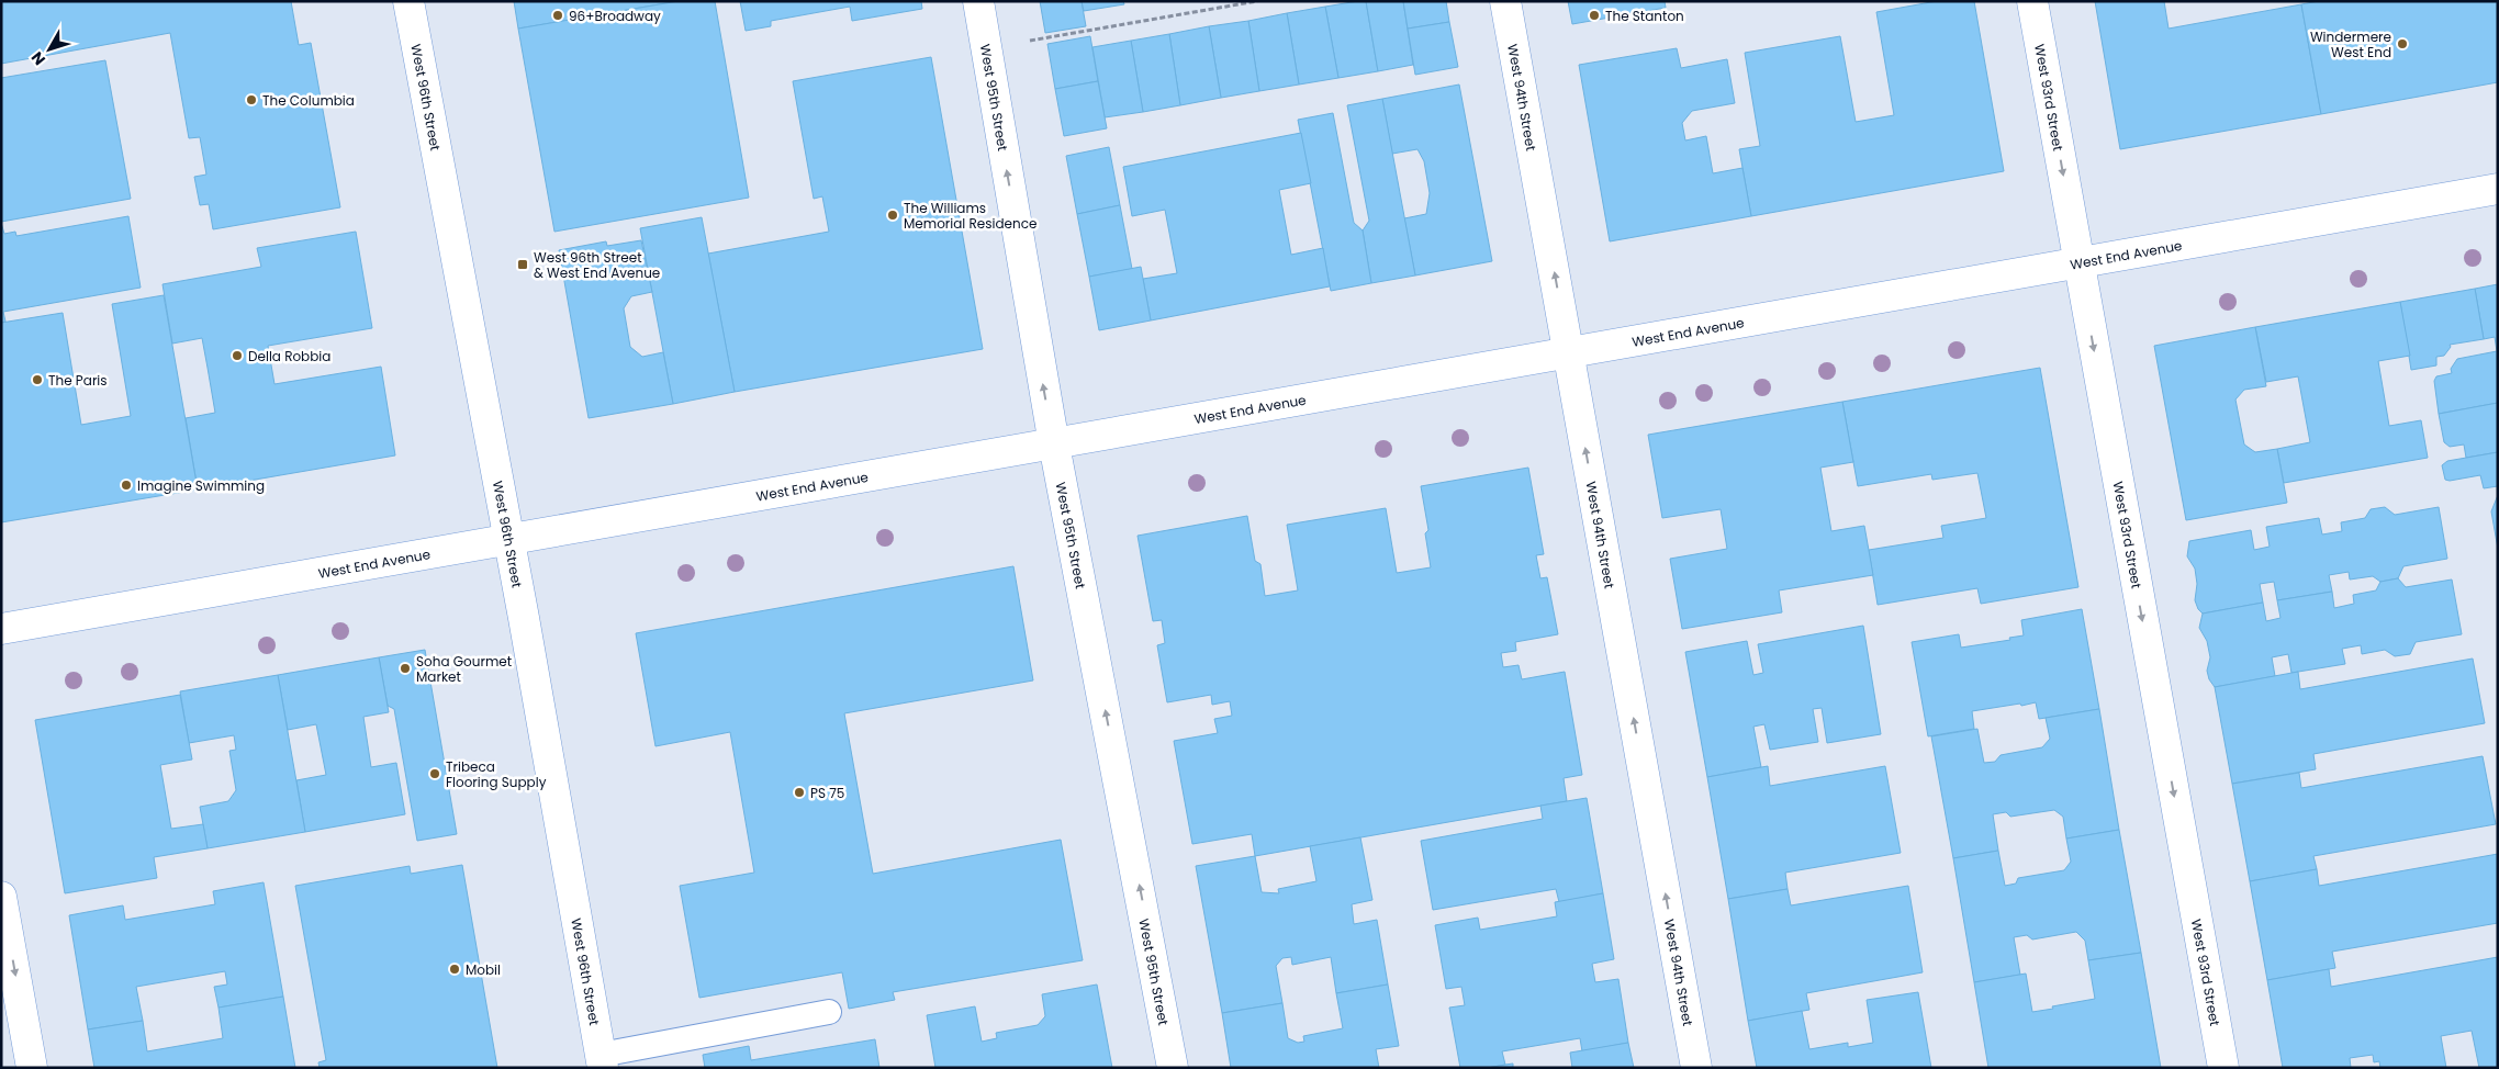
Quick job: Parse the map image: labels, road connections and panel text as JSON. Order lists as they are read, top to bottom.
{
  "streets": {
    "street": [
      "West 94th Street",
      "West 93rd Street",
      "West 96th Street",
      "West 95th Street",
      "West End Avenue"
    ]
  },
  "crossings": [
    ["West 94th Street", "West End Avenue"],
    ["West 93rd Street", "West End Avenue"],
    ["West 96th Street", "West End Avenue"],
    ["West 95th Street", "West End Avenue"]
  ],
  "one_way": ["West 94th Street", "West 93rd Street", "West 95th Street"],
  "places": {
    "other": [
      "96+Broadway",
      "The Stanton",
      "Windermere West End",
      "The Columbia",
      "The Williams Memorial Residence",
      "Della Robbia",
      "The Paris",
      "Imagine Swimming",
      "Soha Gourmet Market",
      "Tribeca Flooring Supply",
      "PS 75",
      "Mobil"
    ],
    "transit": ["West 96th Street & West End Avenue"]
  },
  "north": "bottom left"
}
